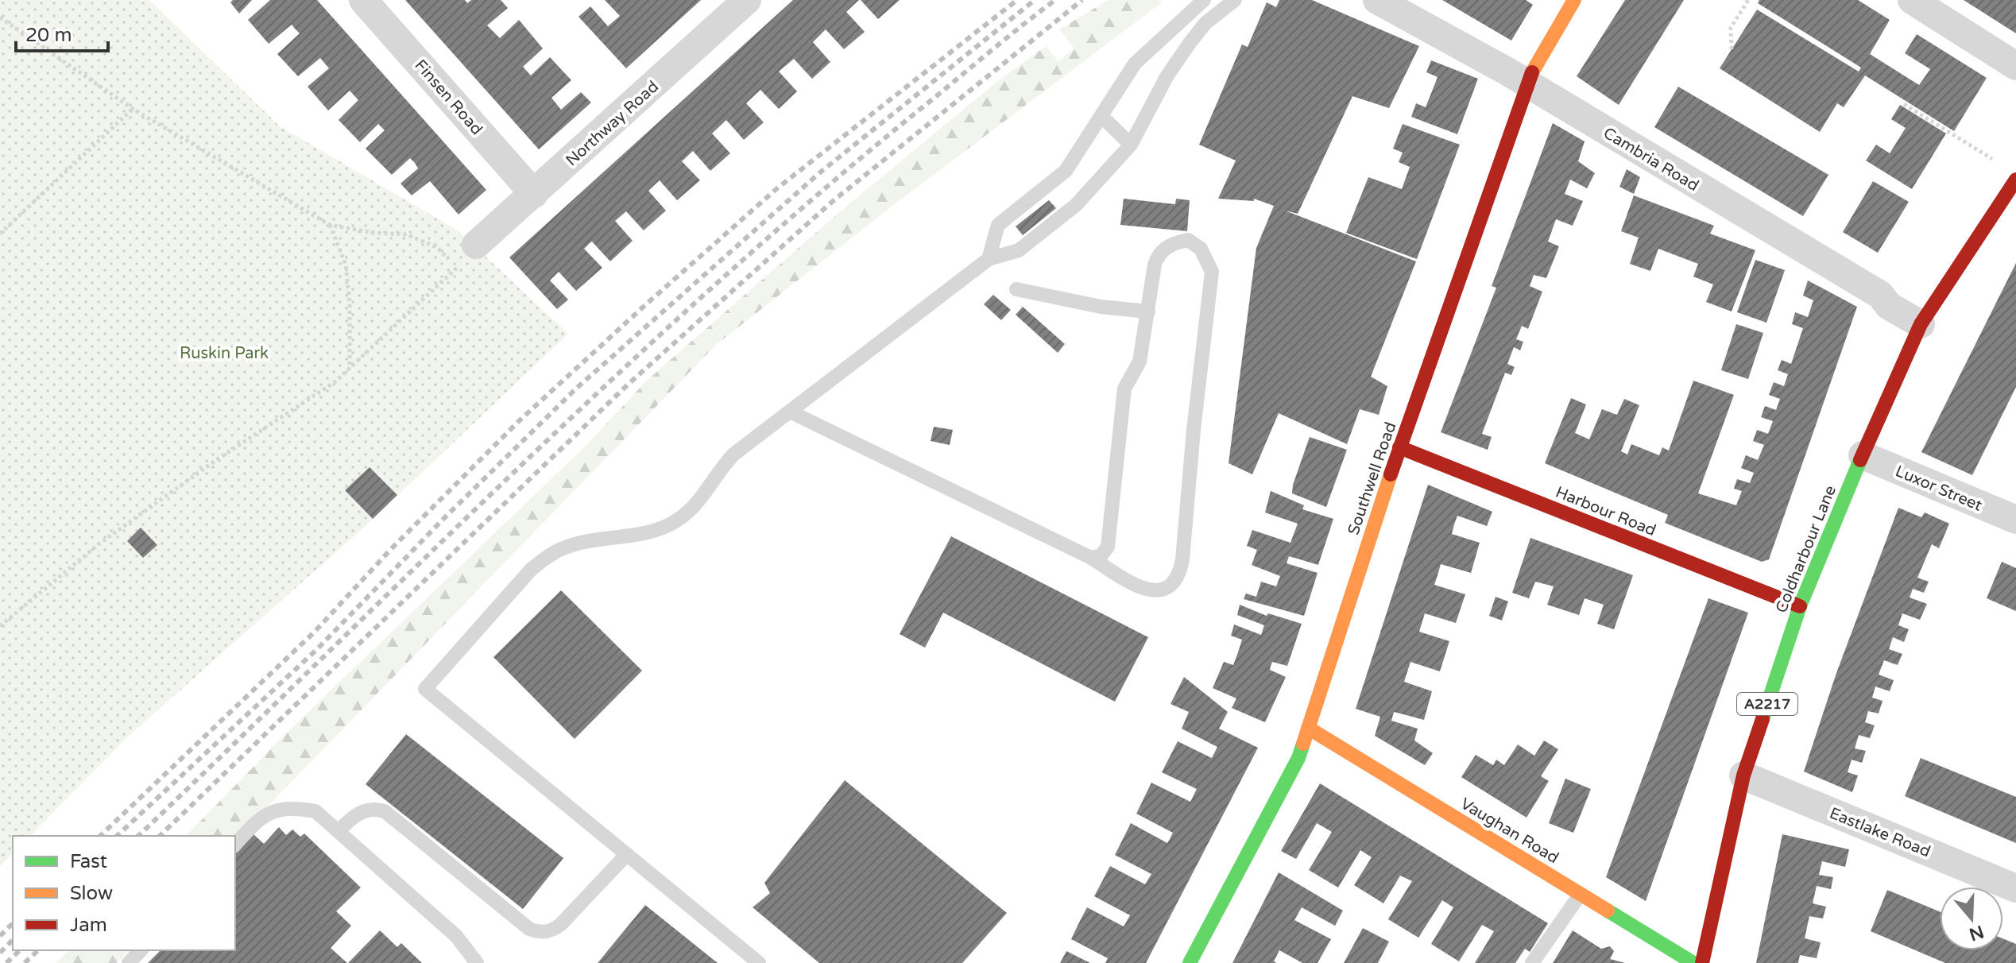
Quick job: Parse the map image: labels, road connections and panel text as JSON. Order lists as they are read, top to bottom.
{
  "streets": {
    "street": [
      "Finsen Road",
      "Northway Road",
      "Cambria Road",
      "Southwell Road",
      "Luxor Street",
      "Harbour Road",
      "Coldharbour Lane",
      "A2217",
      "Vaughan Road",
      "Eastlake Road"
    ]
  },
  "crossings": [
    ["Finsen Road", "Northway Road"],
    ["Cambria Road", "Southwell Road"],
    ["Cambria Road", "Coldharbour Lane"],
    ["Southwell Road", "Harbour Road"],
    ["Southwell Road", "Vaughan Road"],
    ["Luxor Street", "Coldharbour Lane"],
    ["Harbour Road", "Coldharbour Lane"],
    ["Coldharbour Lane", "Eastlake Road"]
  ],
  "parks": ["Ruskin Park"],
  "legend": ["Fast", "Slow", "Jam"],
  "scale_bar": "20 m",
  "north": "bottom"
}
